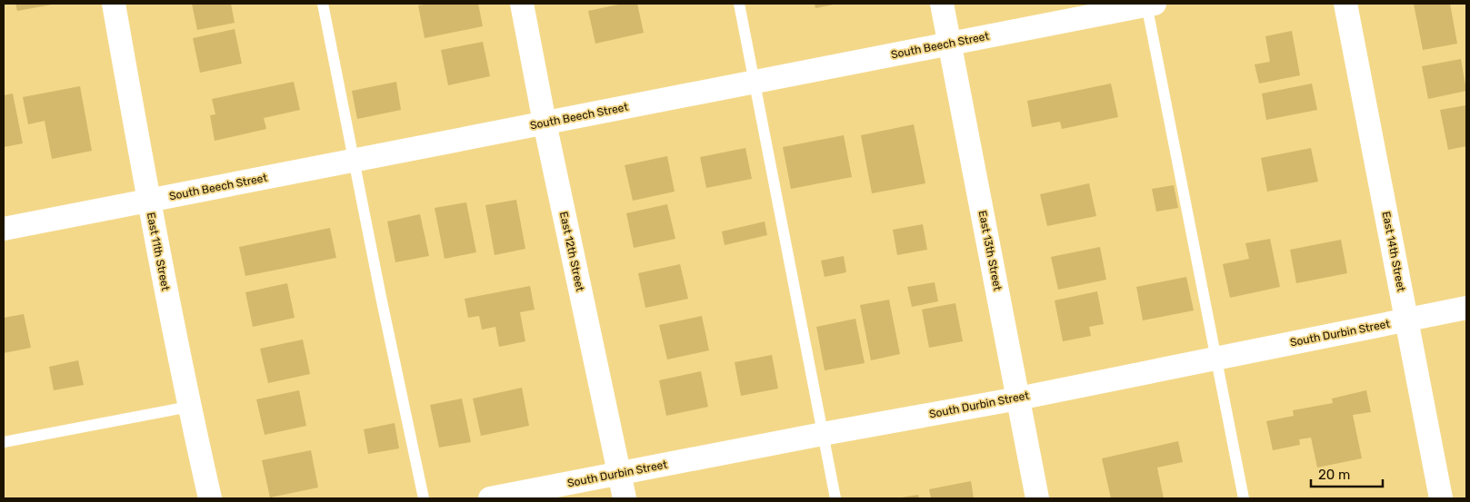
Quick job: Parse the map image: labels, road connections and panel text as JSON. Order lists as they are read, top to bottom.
{
  "streets": {
    "street": [
      "South Beech Street",
      "East 13th Street",
      "East 11th Street",
      "East 12th Street",
      "East 14th Street",
      "South Durbin Street"
    ]
  },
  "crossings": [
    ["South Beech Street", "East 13th Street"],
    ["South Beech Street", "East 11th Street"],
    ["South Beech Street", "East 12th Street"],
    ["East 13th Street", "South Durbin Street"],
    ["East 12th Street", "South Durbin Street"],
    ["East 14th Street", "South Durbin Street"]
  ],
  "scale_bar": "20 m"
}
